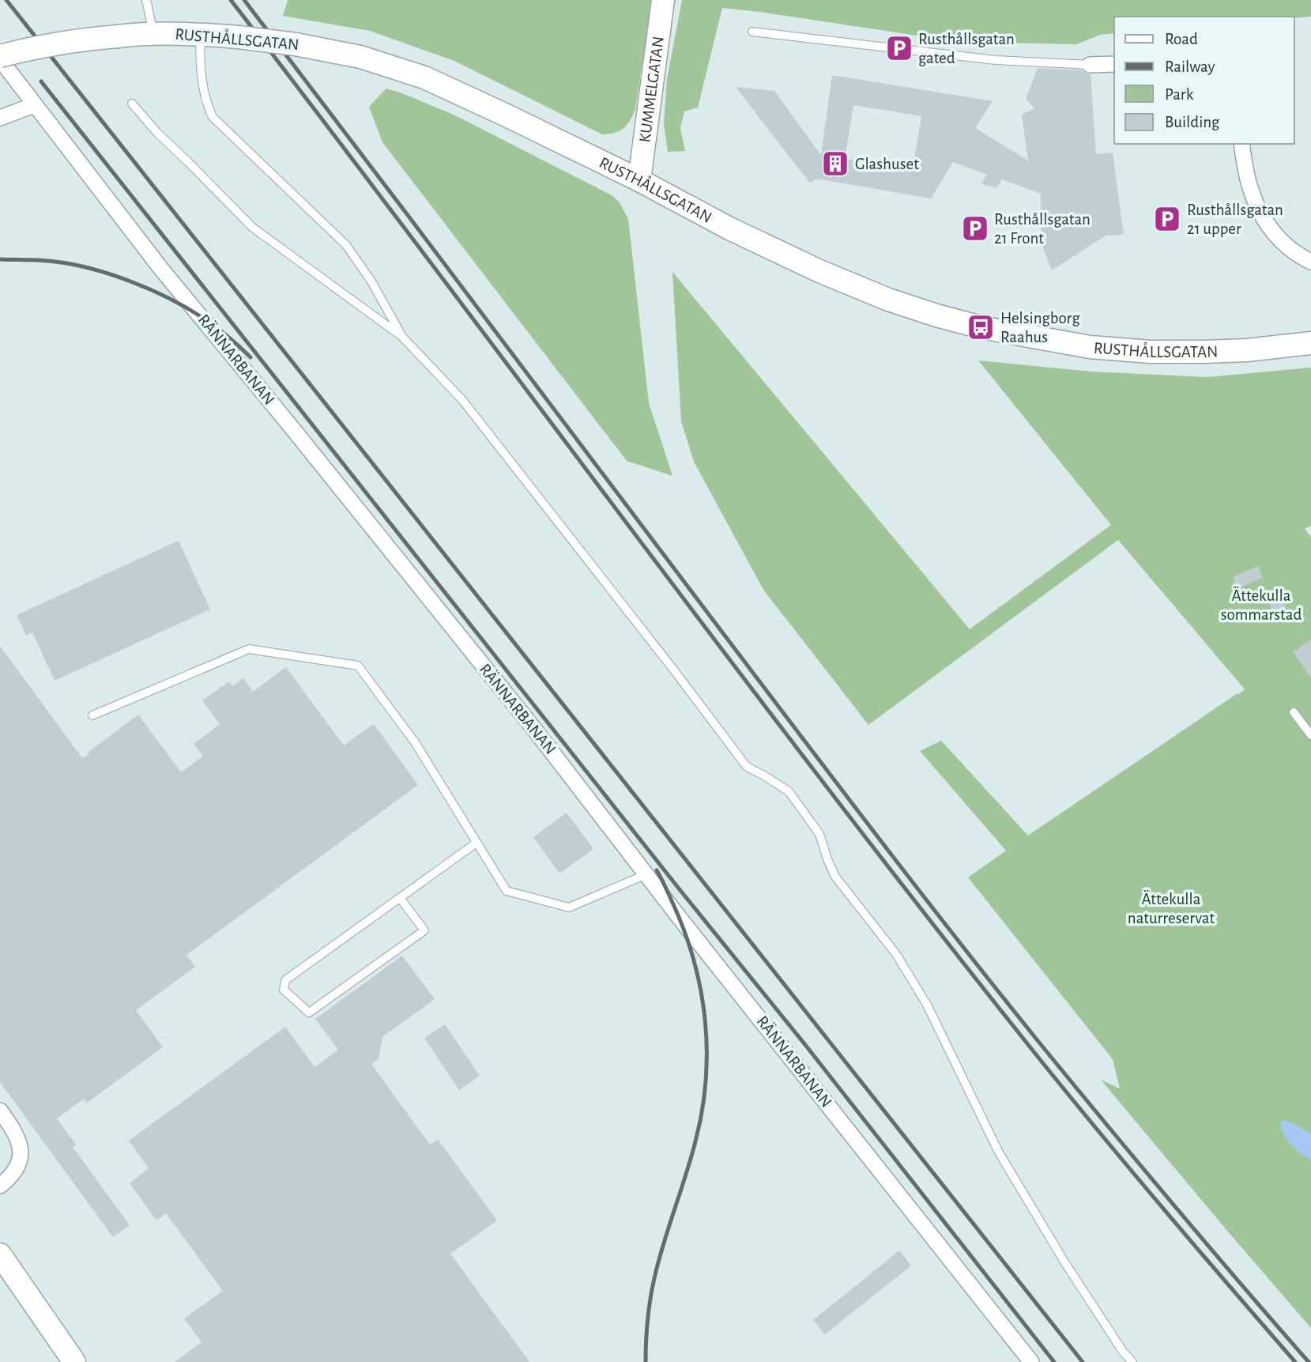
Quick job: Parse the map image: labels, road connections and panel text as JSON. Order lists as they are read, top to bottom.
{
  "streets": {
    "main road": ["RUSTHÅLLSGATAN", "KUMMELGATAN"],
    "street": ["RÄNNARBANAN"]
  },
  "crossings": [
    ["RUSTHÅLLSGATAN", "KUMMELGATAN"],
    ["RUSTHÅLLSGATAN", "RÄNNARBANAN"]
  ],
  "parks": ["Ättekulla sommarstad", "Ättekulla naturreservat"],
  "places": {
    "parking": ["Rusthållsgatan gated", "Rusthållsgatan 21 upper", "Rusthållsgatan 21 Front"],
    "building": ["Glashuset"],
    "bus stop": ["Helsingborg Raahus"]
  },
  "legend": [
    "Road",
    "Railway",
    "Park",
    "Building"
  ]
}
